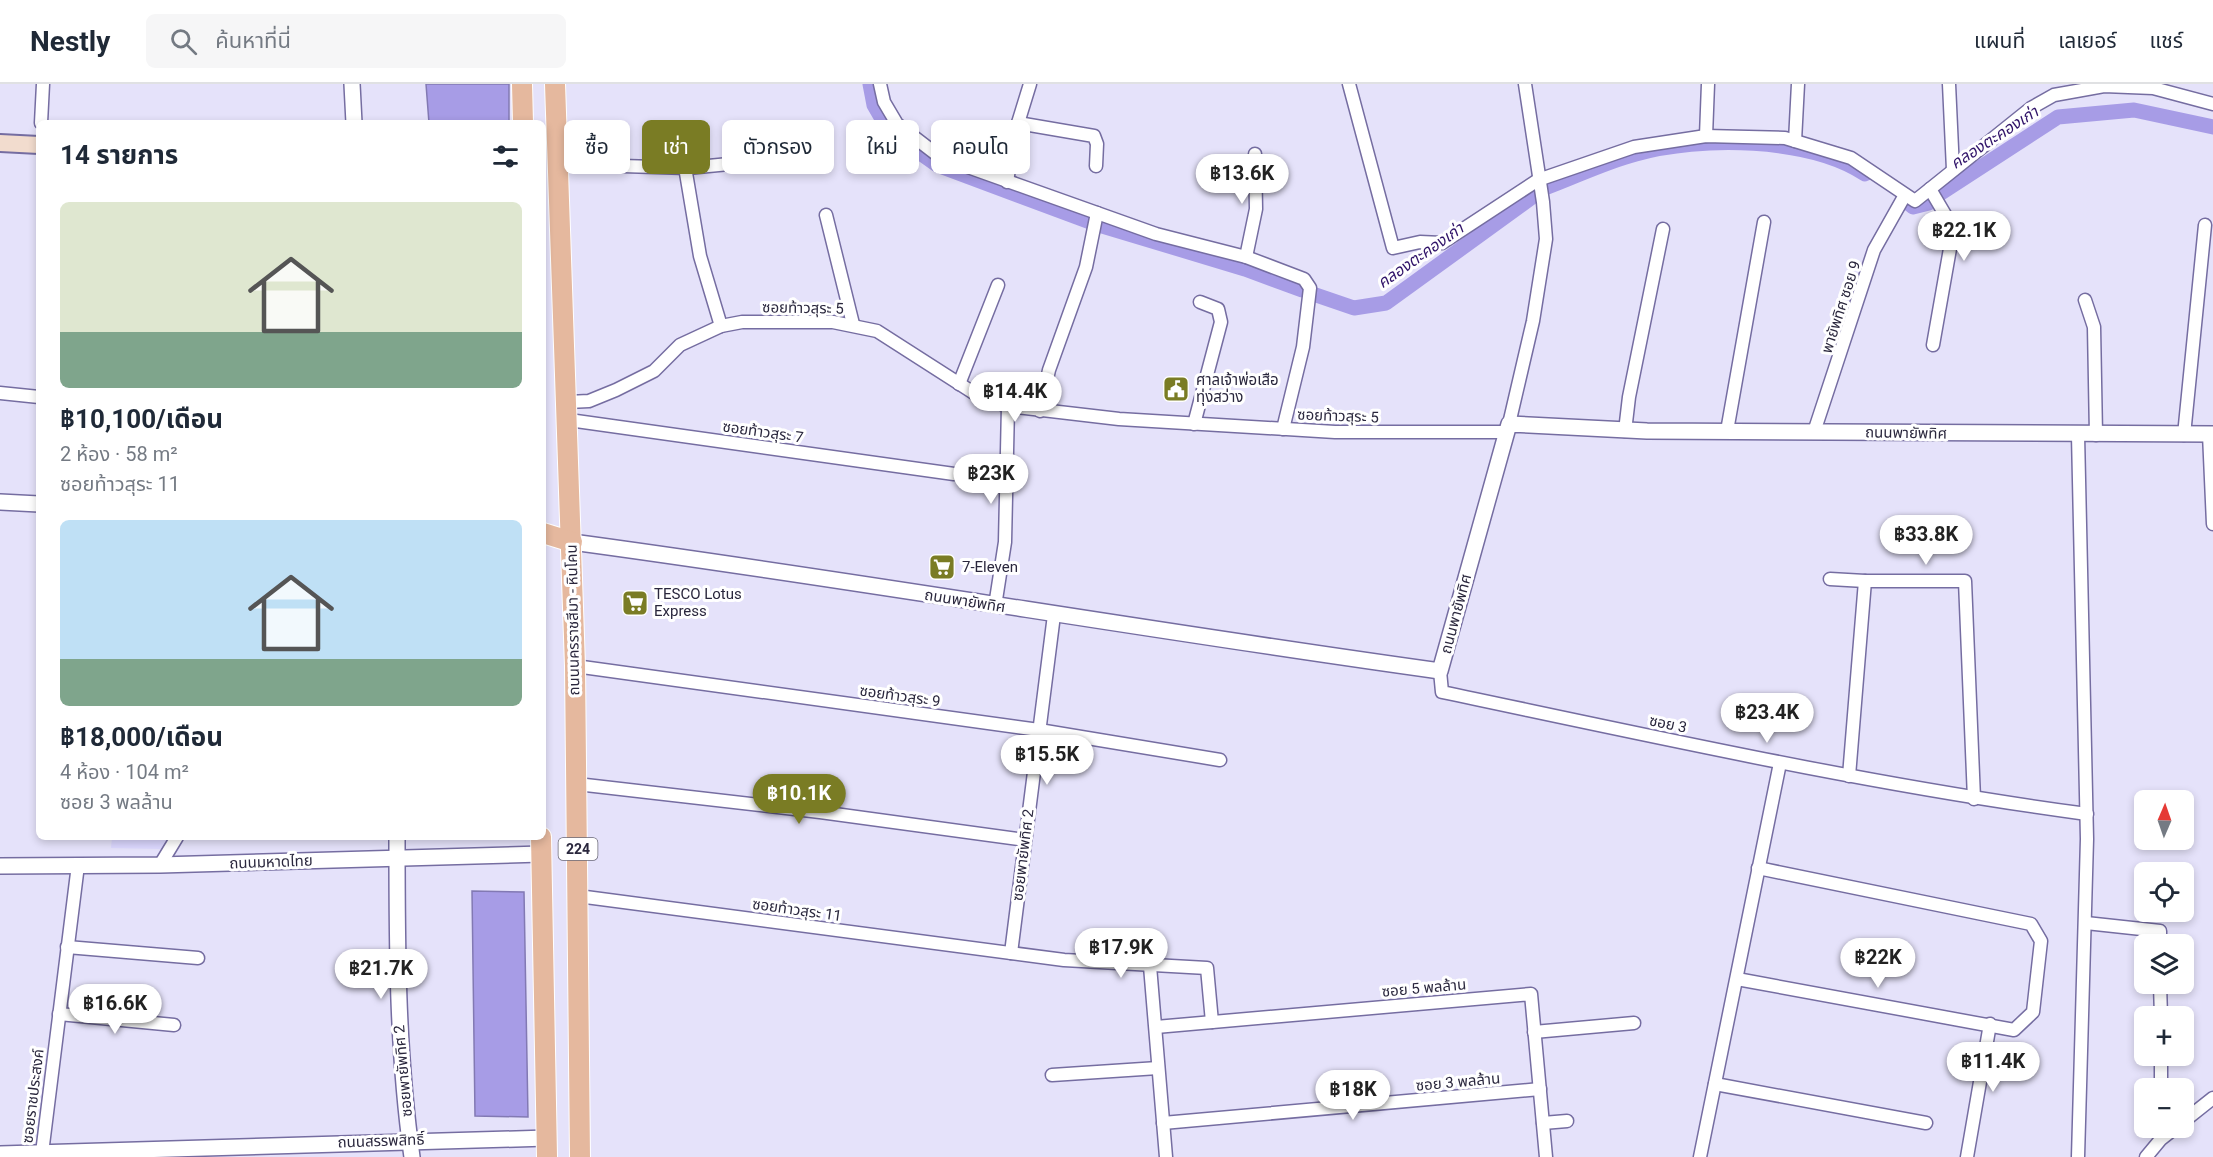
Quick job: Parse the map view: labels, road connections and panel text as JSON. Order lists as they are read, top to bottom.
{
  "streets": {
    "main road": ["ถนนนครราชสีมา - หินโคน", "224"],
    "street": [
      "พายัพทิศ ซอย 9",
      "ซอยท้าวสุระ 5",
      "ซอยท้าวสุระ 7",
      "ถนนพายัพทิศ",
      "ซอยท้าวสุระ 9",
      "ซอย 3",
      "ซอยพายัพทิศ 2",
      "ถนนมหาดไทย",
      "ซอยท้าวสุระ 11",
      "ซอย 5 พลล้าน",
      "ซอย 3 พลล้าน",
      "ซอยราชประสงค์",
      "ถนนสรรพสิทธิ์"
    ]
  },
  "crossings": [
    ["พายัพทิศ ซอย 9", "ถนนพายัพทิศ"],
    ["ซอยท้าวสุระ 5", "ซอยท้าวสุระ 7"],
    ["ซอยท้าวสุระ 5", "ถนนพายัพทิศ"],
    ["ซอยท้าวสุระ 5", "ถนนนครราชสีมา - หินโคน"],
    ["ซอยท้าวสุระ 7", "ถนนนครราชสีมา - หินโคน"],
    ["ถนนพายัพทิศ", "ถนนนครราชสีมา - หินโคน"],
    ["ถนนพายัพทิศ", "ซอย 3"],
    ["ถนนพายัพทิศ", "ซอยพายัพทิศ 2"],
    ["ถนนนครราชสีมา - หินโคน", "ซอยท้าวสุระ 9"],
    ["ถนนนครราชสีมา - หินโคน", "ซอยท้าวสุระ 11"],
    ["ซอยท้าวสุระ 9", "ซอยพายัพทิศ 2"],
    ["ซอยพายัพทิศ 2", "ถนนมหาดไทย"],
    ["ซอยพายัพทิศ 2", "ซอยท้าวสุระ 11"],
    ["ซอยพายัพทิศ 2", "ถนนสรรพสิทธิ์"],
    ["ถนนมหาดไทย", "ซอยราชประสงค์"],
    ["ซอยท้าวสุระ 11", "ซอย 5 พลล้าน"],
    ["ซอย 5 พลล้าน", "ซอย 3 พลล้าน"],
    ["ซอยราชประสงค์", "ถนนสรรพสิทธิ์"]
  ],
  "water": ["คลองตะคองเก่า"],
  "places": {
    "public building": ["ศาลเจ้าพ่อเสือ ทุ่งสว่าง"],
    "supermarket": ["7-Eleven", "TESCO Lotus Express"]
  },
  "north": "top",
  "page": {
    "header": "Nestly",
    "search": "ค้นหาที่นี่",
    "nav": ["แผนที่", "เลเยอร์", "แชร์"],
    "chip": [
      "ซื้อ",
      "เช่า",
      "ตัวกรอง",
      "ใหม่",
      "คอนโด"
    ],
    "heading": "14 รายการ",
    "price": [
      "฿13.6K",
      "฿22.1K",
      "฿14.4K",
      "฿23K",
      "฿33.8K",
      "฿23.4K",
      "฿15.5K",
      "฿10.1K",
      "฿17.9K",
      "฿22K",
      "฿21.7K",
      "฿16.6K",
      "฿11.4K",
      "฿18K"
    ],
    "list": [
      {
        "name": "฿10,100/เดือน",
        "note": "2 ห้อง · 58 m² · ซอยท้าวสุระ 11"
      },
      {
        "name": "฿18,000/เดือน",
        "note": "4 ห้อง · 104 m² · ซอย 3 พลล้าน"
      }
    ],
    "map_buttons": ["+", "−"]
  }
}
